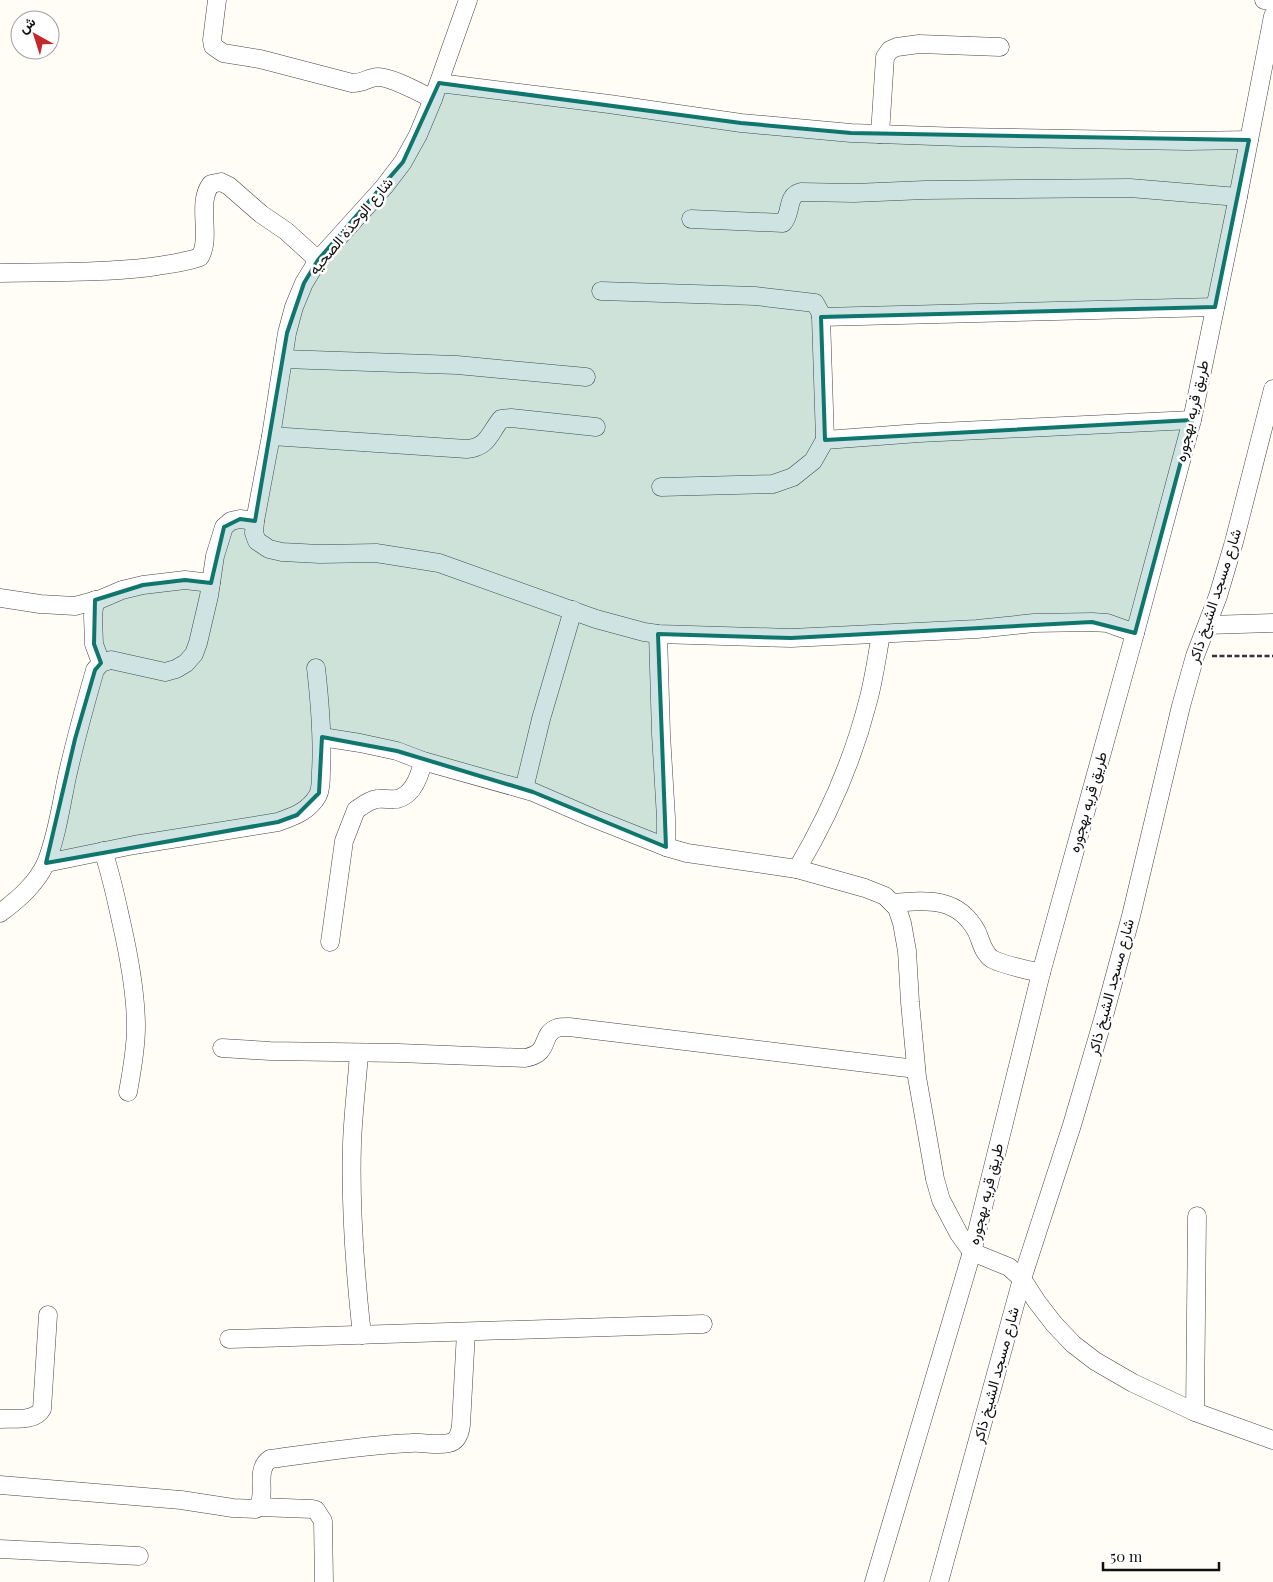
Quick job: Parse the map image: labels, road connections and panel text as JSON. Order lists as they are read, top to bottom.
{
  "streets": {
    "street": ["شارع الوحدة الصحيه", "طريق قريه بهجوره", "شارع مسجد الشيخ ذاكر"]
  },
  "scale_bar": "50 m",
  "north": "top left"
}
